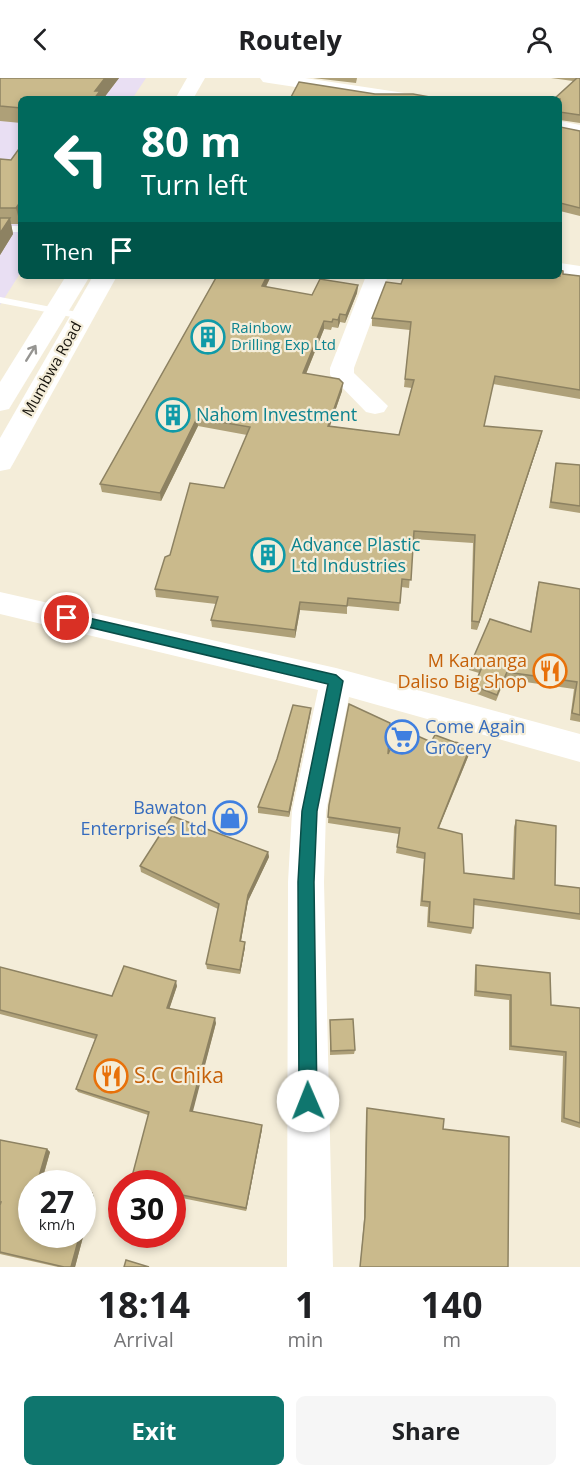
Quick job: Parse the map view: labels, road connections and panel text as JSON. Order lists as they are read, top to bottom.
{
  "streets": {
    "main road": ["Mumbwa Road"]
  },
  "places": {
    "building": ["Rainbow Drilling Exp Ltd", "Nahom Investment", "Advance Plastic Ltd Industries"],
    "restaurant": ["M Kamanga Daliso Big Shop", "S.C Chika"],
    "supermarket": ["Come Again Grocery"],
    "shop": ["Bawaton Enterprises Ltd"]
  },
  "page": {
    "header": "Routely",
    "turn": ["80 m", "Turn left"],
    "then": "Then",
    "speed": "27 km/h",
    "limit": "30",
    "eta": [
      "18:14",
      "Arrival",
      "1",
      "min",
      "140",
      "m"
    ],
    "buttons": ["Exit", "Share"]
  }
}
